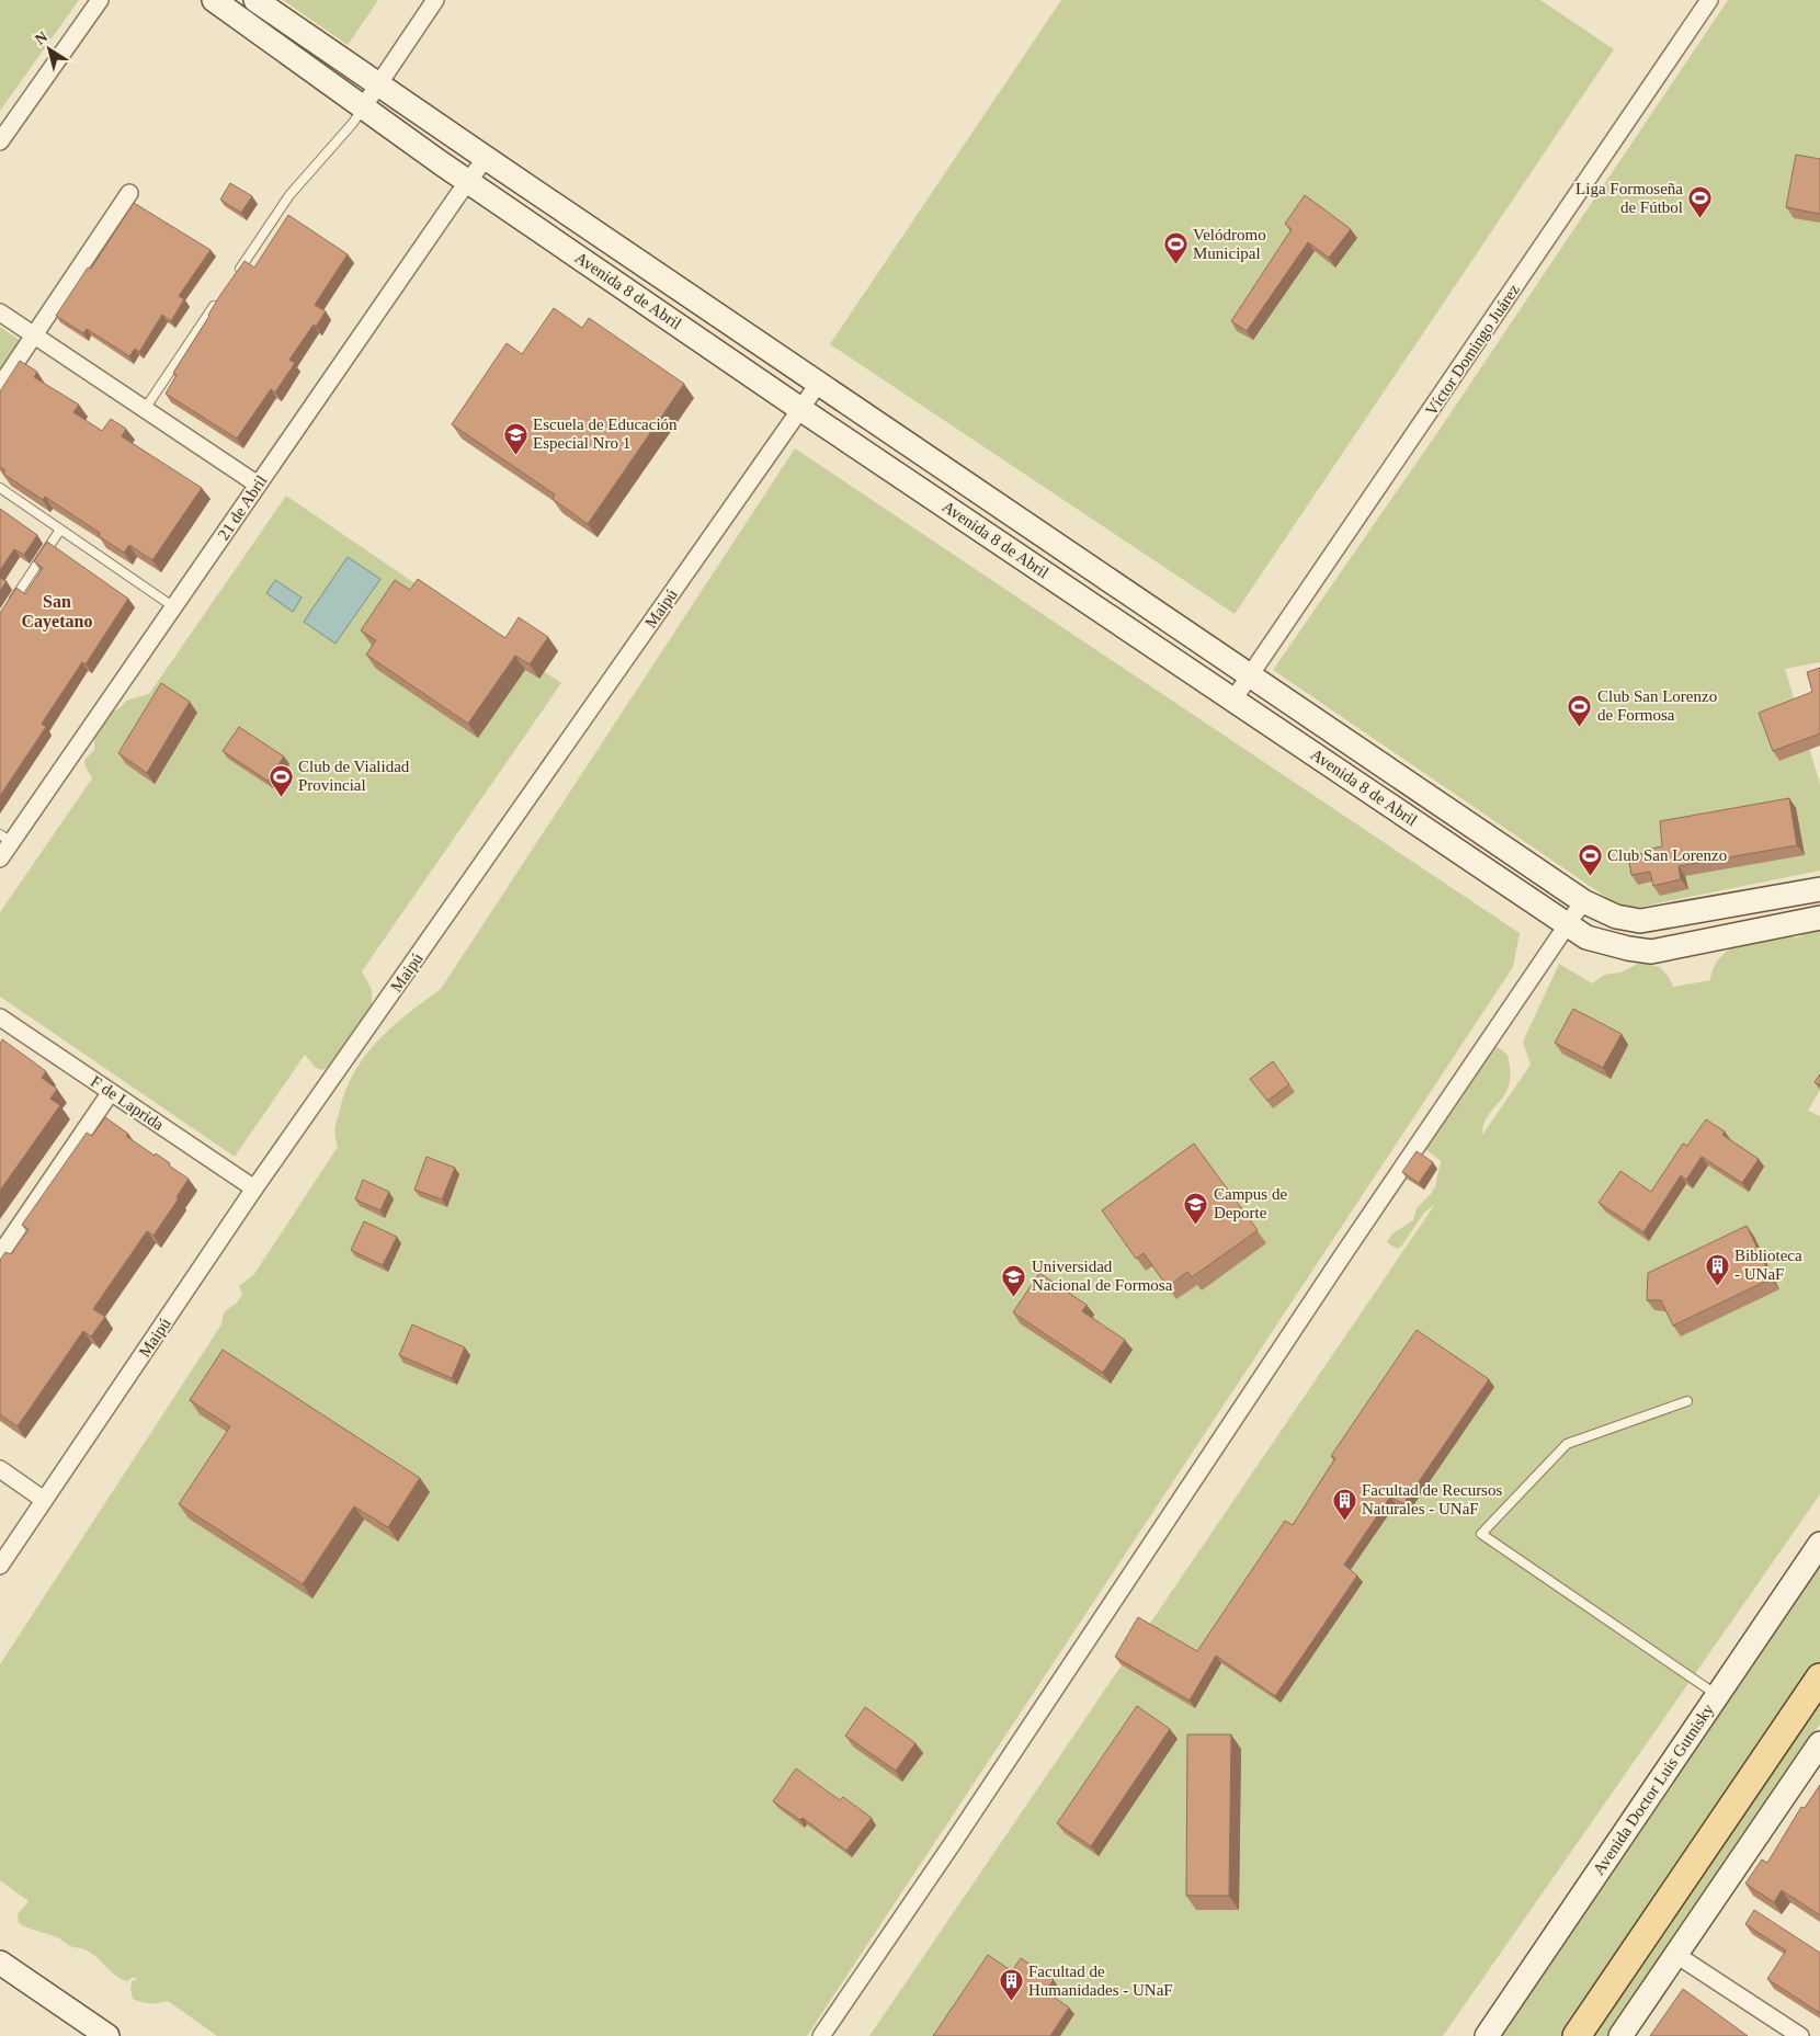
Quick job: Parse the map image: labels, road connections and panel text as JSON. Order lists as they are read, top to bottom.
{
  "streets": {
    "main road": ["Avenida 8 de Abril", "Avenida Doctor Luis Gutnisky"],
    "street": [
      "Víctor Domingo Juárez",
      "21 de Abril",
      "Maipú",
      "F de Laprida"
    ]
  },
  "crossings": [
    ["Avenida 8 de Abril", "Víctor Domingo Juárez"],
    ["Avenida 8 de Abril", "21 de Abril"],
    ["Avenida 8 de Abril", "Maipú"],
    ["Maipú", "F de Laprida"]
  ],
  "districts": ["San Cayetano"],
  "places": {
    "sports": [
      "Liga Formoseña de Fútbol",
      "Velódromo Municipal",
      "Club San Lorenzo de Formosa",
      "Club de Vialidad Provincial",
      "Club San Lorenzo"
    ],
    "school or university": ["Escuela de Educación Especial Nro 1", "Campus de Deporte", "Universidad Nacional de Formosa"],
    "building": ["Biblioteca - UNaF", "Facultad de Recursos Naturales - UNaF", "Facultad de Humanidades - UNaF"]
  },
  "north": "top left"
}
